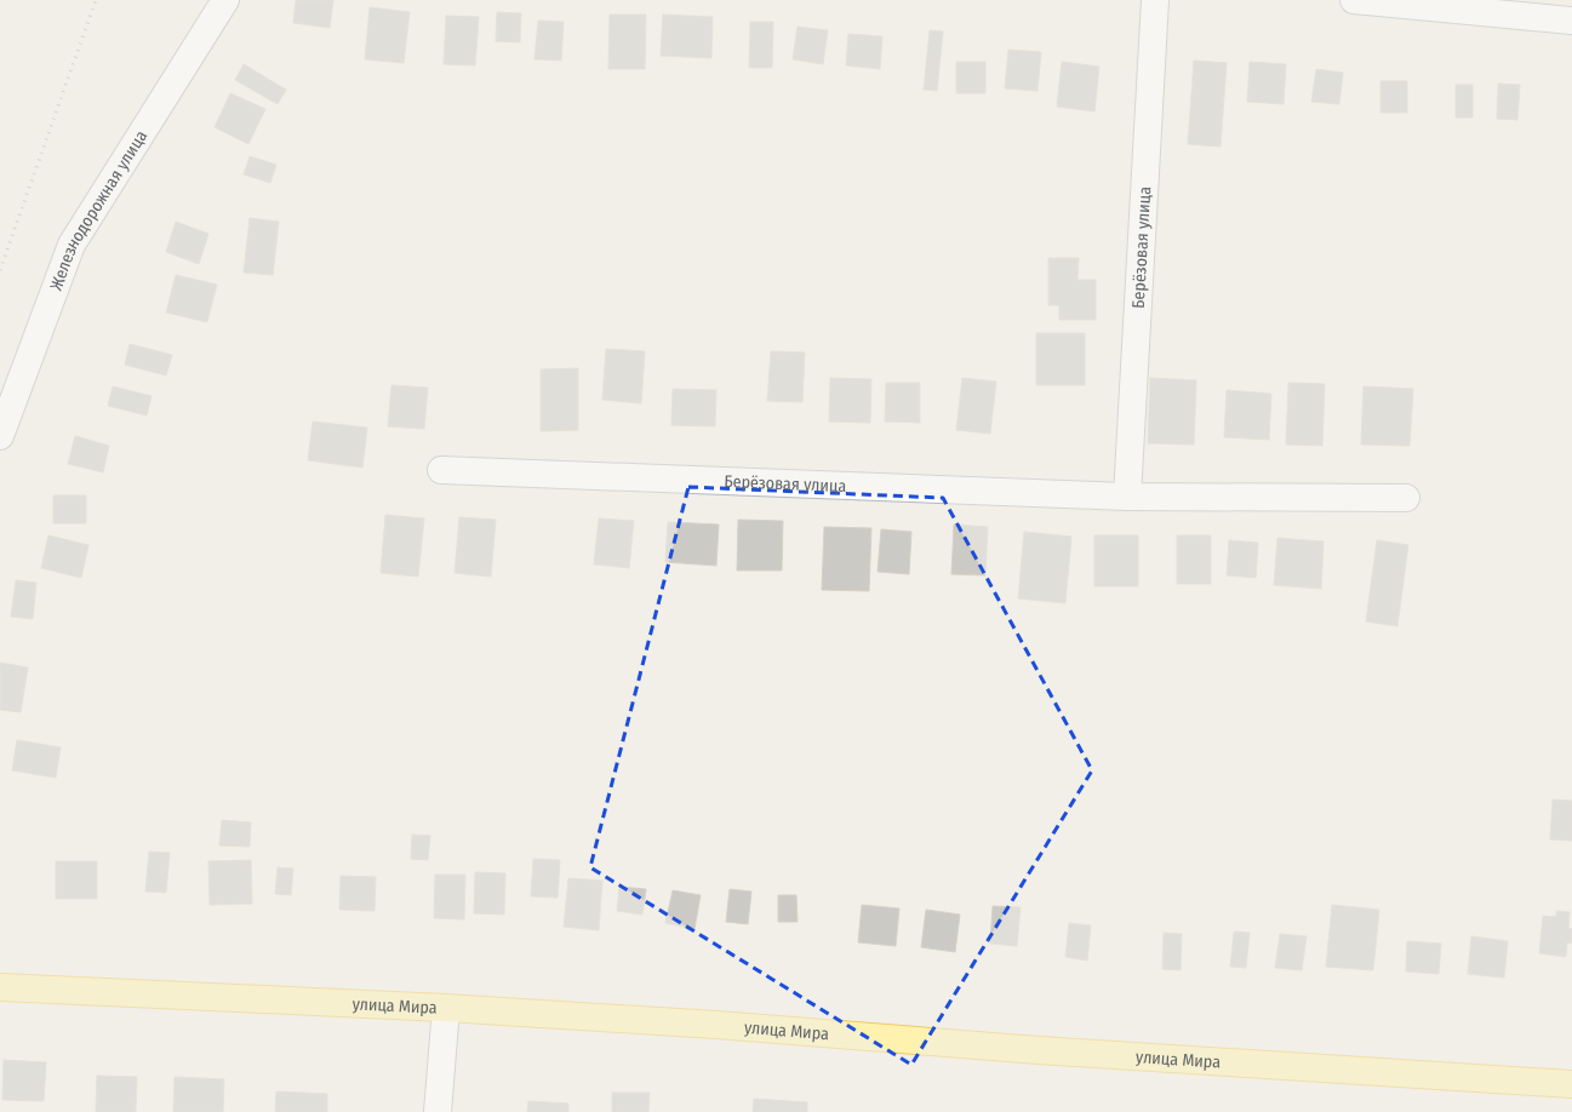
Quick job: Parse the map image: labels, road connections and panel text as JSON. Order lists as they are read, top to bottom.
{
  "streets": {
    "main road": ["улица Мира"],
    "street": ["Железнодорожная улица", "Берёзовая улица"]
  }
}
